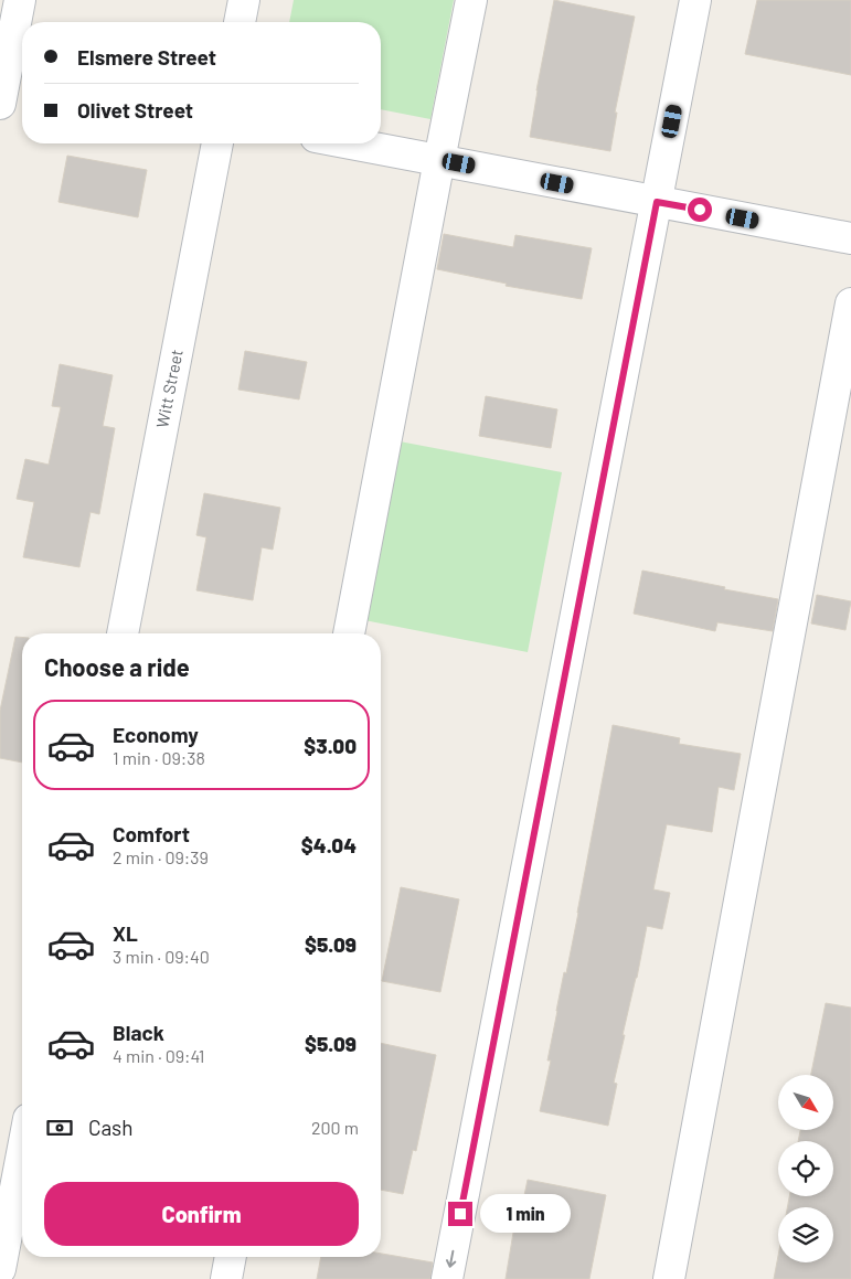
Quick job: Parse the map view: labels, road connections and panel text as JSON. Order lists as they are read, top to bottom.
{
  "streets": {
    "street": ["Witt Street"]
  },
  "north": "bottom right",
  "page": {
    "banner": ["Elsmere Street", "Olivet Street"],
    "heading": "Choose a ride",
    "list": [
      {
        "name": "Economy",
        "note": "1 min · 09:38",
        "value": "$3.00"
      },
      {
        "name": "Comfort",
        "note": "2 min · 09:39",
        "value": "$4.04"
      },
      {
        "name": "XL",
        "note": "3 min · 09:40",
        "value": "$5.09"
      },
      {
        "name": "Black",
        "note": "4 min · 09:41",
        "value": "$5.09"
      }
    ],
    "pay": ["Cash", "200 m"],
    "buttons": "Confirm",
    "bubble": "1 min"
  }
}
